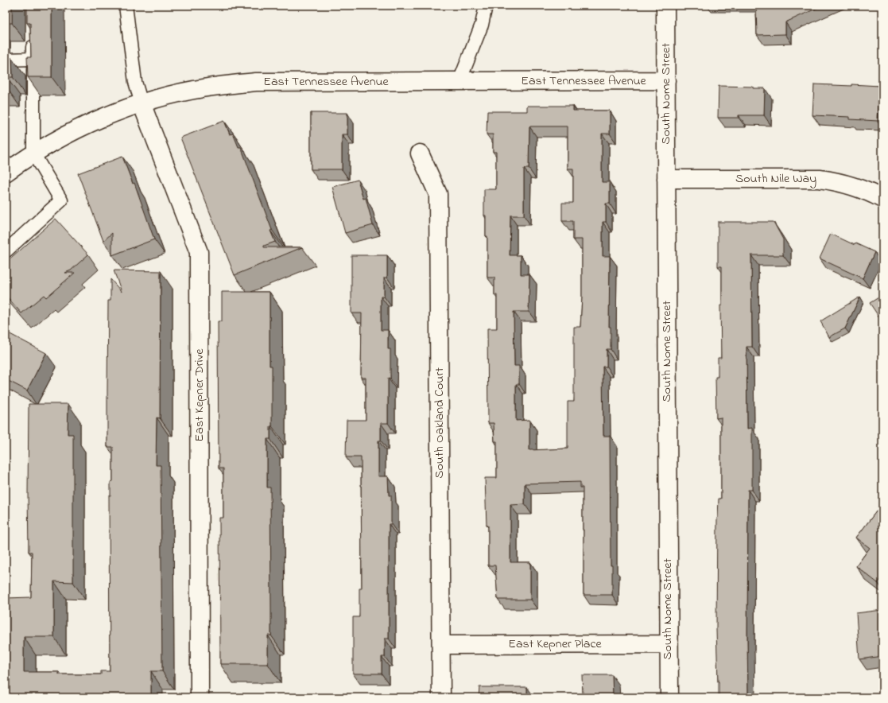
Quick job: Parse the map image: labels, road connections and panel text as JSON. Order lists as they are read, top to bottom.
{
  "streets": {
    "street": [
      "East Tennessee Avenue",
      "South Nome Street",
      "South Nile Way",
      "East Kepner Drive",
      "South Oakland Court",
      "East Kepner Place"
    ]
  },
  "crossings": [
    ["East Tennessee Avenue", "South Nome Street"],
    ["East Tennessee Avenue", "East Kepner Drive"],
    ["South Nome Street", "South Nile Way"],
    ["South Nome Street", "East Kepner Place"],
    ["South Oakland Court", "East Kepner Place"]
  ]
}
